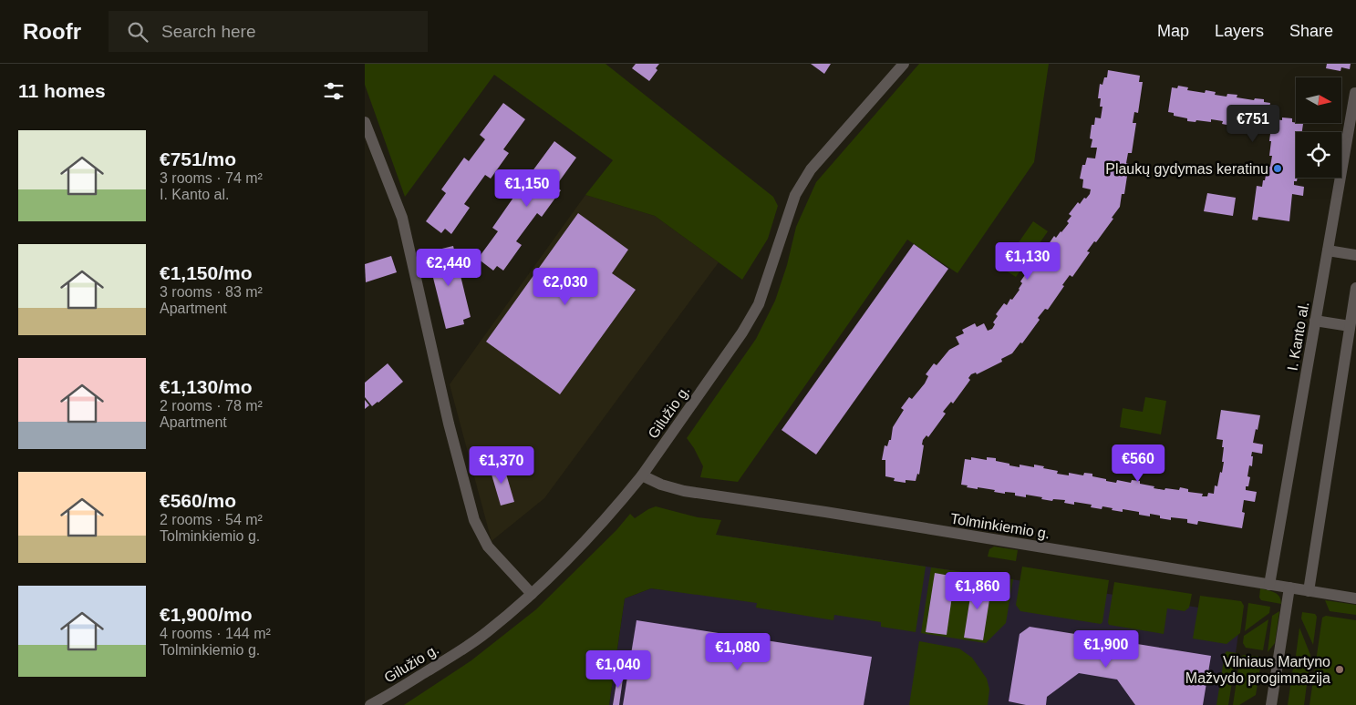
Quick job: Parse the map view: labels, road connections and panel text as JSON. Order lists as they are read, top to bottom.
{
  "streets": {
    "street": ["I. Kanto al.", "Gilužio g.", "Tolminkiemio g."]
  },
  "crossings": [
    ["I. Kanto al.", "Tolminkiemio g."],
    ["Gilužio g.", "Tolminkiemio g."]
  ],
  "places": ["Plaukų gydymas keratinu", "Vilniaus Martyno Mažvydo progimnazija"],
  "north": "right",
  "page": {
    "header": "Roofr",
    "search": "Search here",
    "nav": ["Map", "Layers", "Share"],
    "heading": "11 homes",
    "price": [
      "€751",
      "€1,150",
      "€1,130",
      "€2,440",
      "€2,030",
      "€560",
      "€1,370",
      "€1,860",
      "€1,900",
      "€1,080",
      "€1,040"
    ],
    "list": [
      {
        "name": "€751/mo",
        "note": "3 rooms · 74 m² · I. Kanto al."
      },
      {
        "name": "€1,150/mo",
        "note": "3 rooms · 83 m² · Apartment"
      },
      {
        "name": "€1,130/mo",
        "note": "2 rooms · 78 m² · Apartment"
      },
      {
        "name": "€560/mo",
        "note": "2 rooms · 54 m² · Tolminkiemio g."
      },
      {
        "name": "€1,900/mo",
        "note": "4 rooms · 144 m² · Tolminkiemio g."
      }
    ]
  }
}
